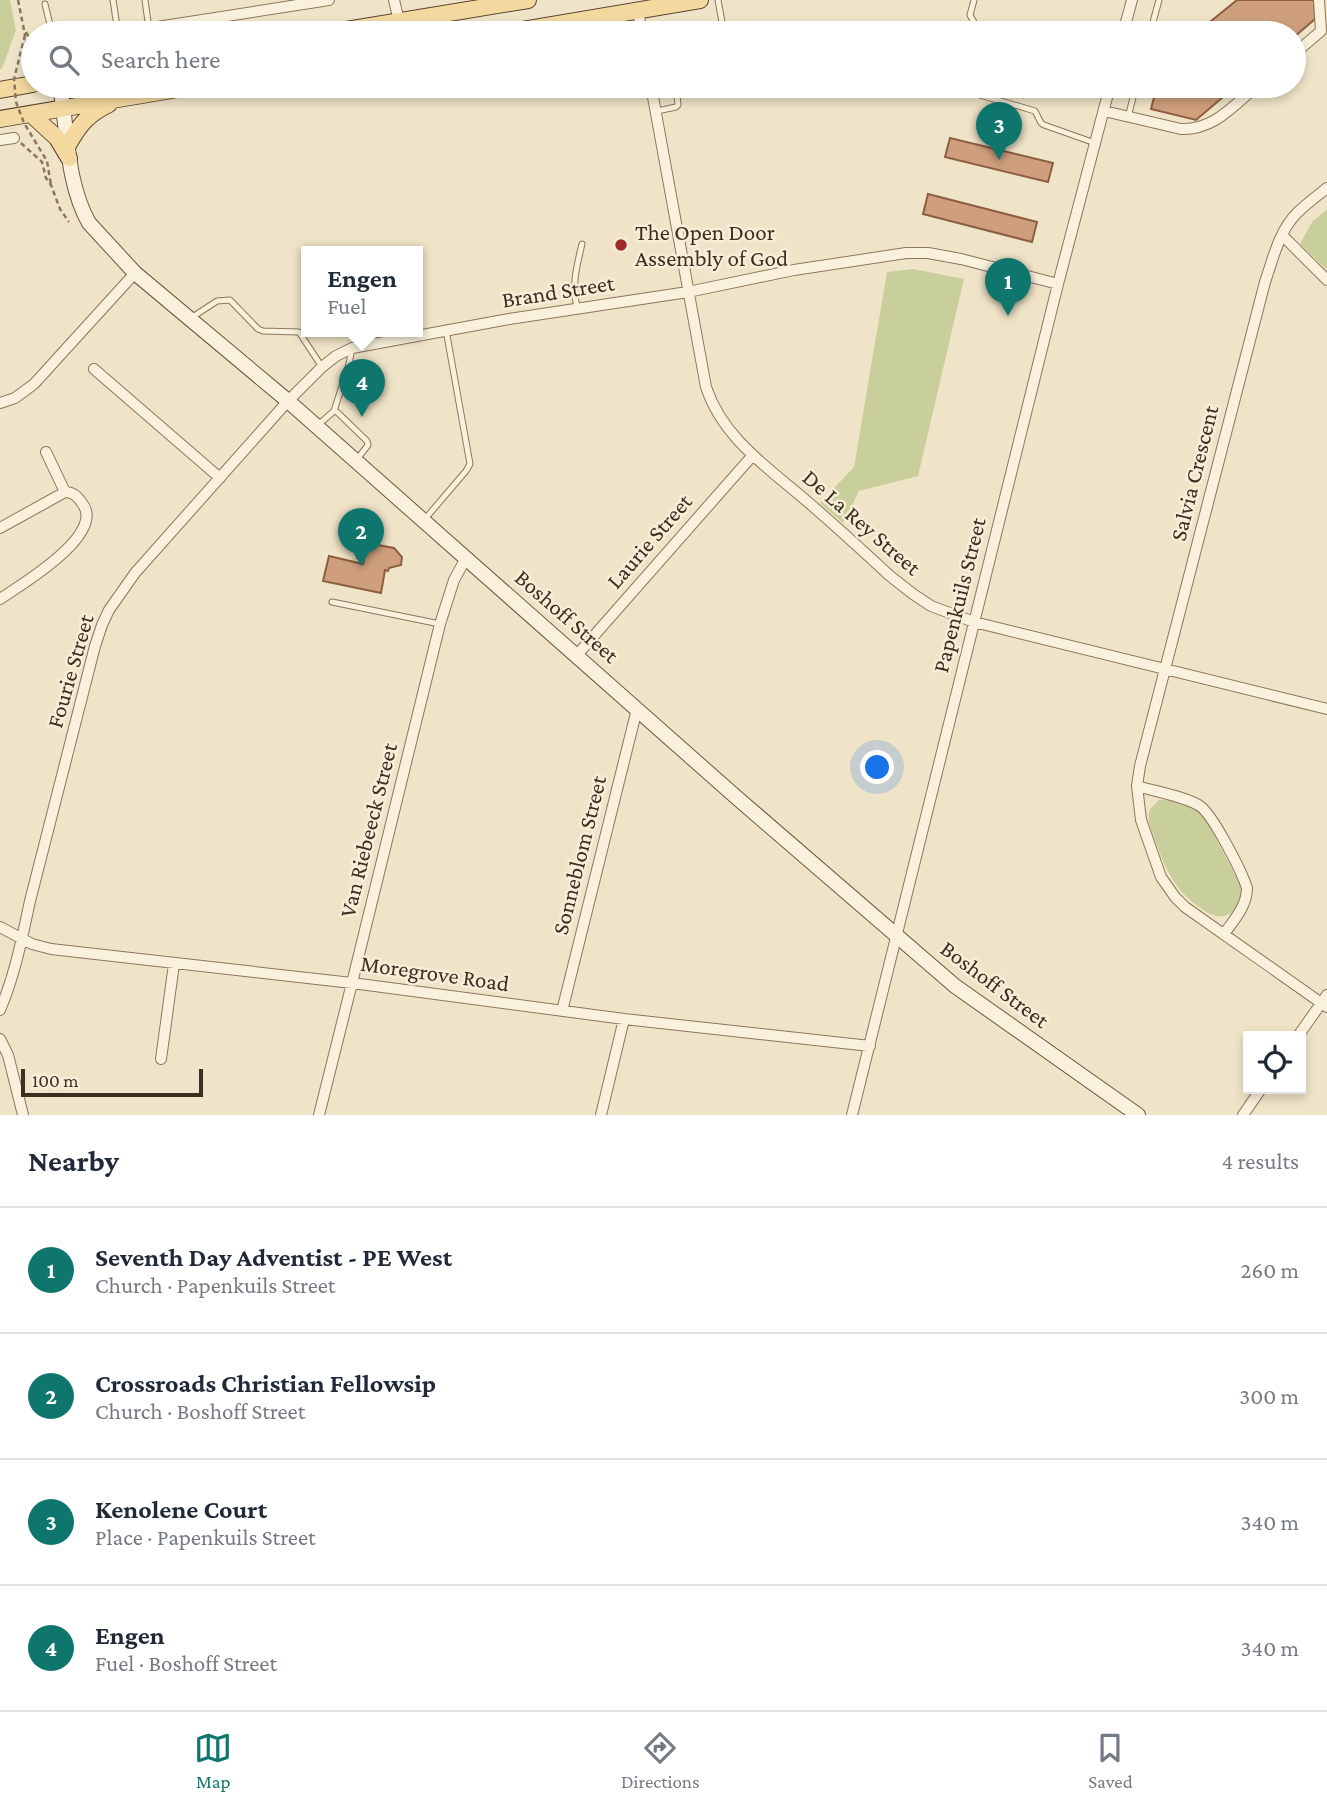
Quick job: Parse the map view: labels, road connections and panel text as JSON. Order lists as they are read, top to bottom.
{
  "streets": {
    "street": [
      "Brand Street",
      "Salvia Crescent",
      "De La Rey Street",
      "Laurie Street",
      "Papenkuils Street",
      "Boshoff Street",
      "Fourie Street",
      "Van Riebeeck Street",
      "Sonneblom Street",
      "Moregrove Road"
    ]
  },
  "crossings": [
    ["Brand Street", "De La Rey Street"],
    ["Brand Street", "Papenkuils Street"],
    ["Brand Street", "Boshoff Street"],
    ["Brand Street", "Fourie Street"],
    ["Salvia Crescent", "De La Rey Street"],
    ["De La Rey Street", "Laurie Street"],
    ["De La Rey Street", "Papenkuils Street"],
    ["Laurie Street", "Boshoff Street"],
    ["Papenkuils Street", "Boshoff Street"],
    ["Papenkuils Street", "Moregrove Road"],
    ["Boshoff Street", "Fourie Street"],
    ["Boshoff Street", "Van Riebeeck Street"],
    ["Boshoff Street", "Sonneblom Street"],
    ["Fourie Street", "Moregrove Road"],
    ["Van Riebeeck Street", "Moregrove Road"],
    ["Sonneblom Street", "Moregrove Road"]
  ],
  "places": ["The Open Door Assembly of God"],
  "scale_bar": "100 m",
  "page": {
    "search": "Search here",
    "pins": [
      "3",
      "1",
      "4",
      "2"
    ],
    "popup": ["Engen", "Fuel"],
    "scale": "100 m",
    "heading": ["Nearby", "4 results"],
    "list": [
      {
        "mark": "1",
        "name": "Seventh Day Adventist - PE West",
        "note": "Church · Papenkuils Street",
        "value": "260 m"
      },
      {
        "mark": "2",
        "name": "Crossroads Christian Fellowsip",
        "note": "Church · Boshoff Street",
        "value": "300 m"
      },
      {
        "mark": "3",
        "name": "Kenolene Court",
        "note": "Place · Papenkuils Street",
        "value": "340 m"
      },
      {
        "mark": "4",
        "name": "Engen",
        "note": "Fuel · Boshoff Street",
        "value": "340 m"
      }
    ],
    "nav": ["Map", "Directions", "Saved"]
  }
}
